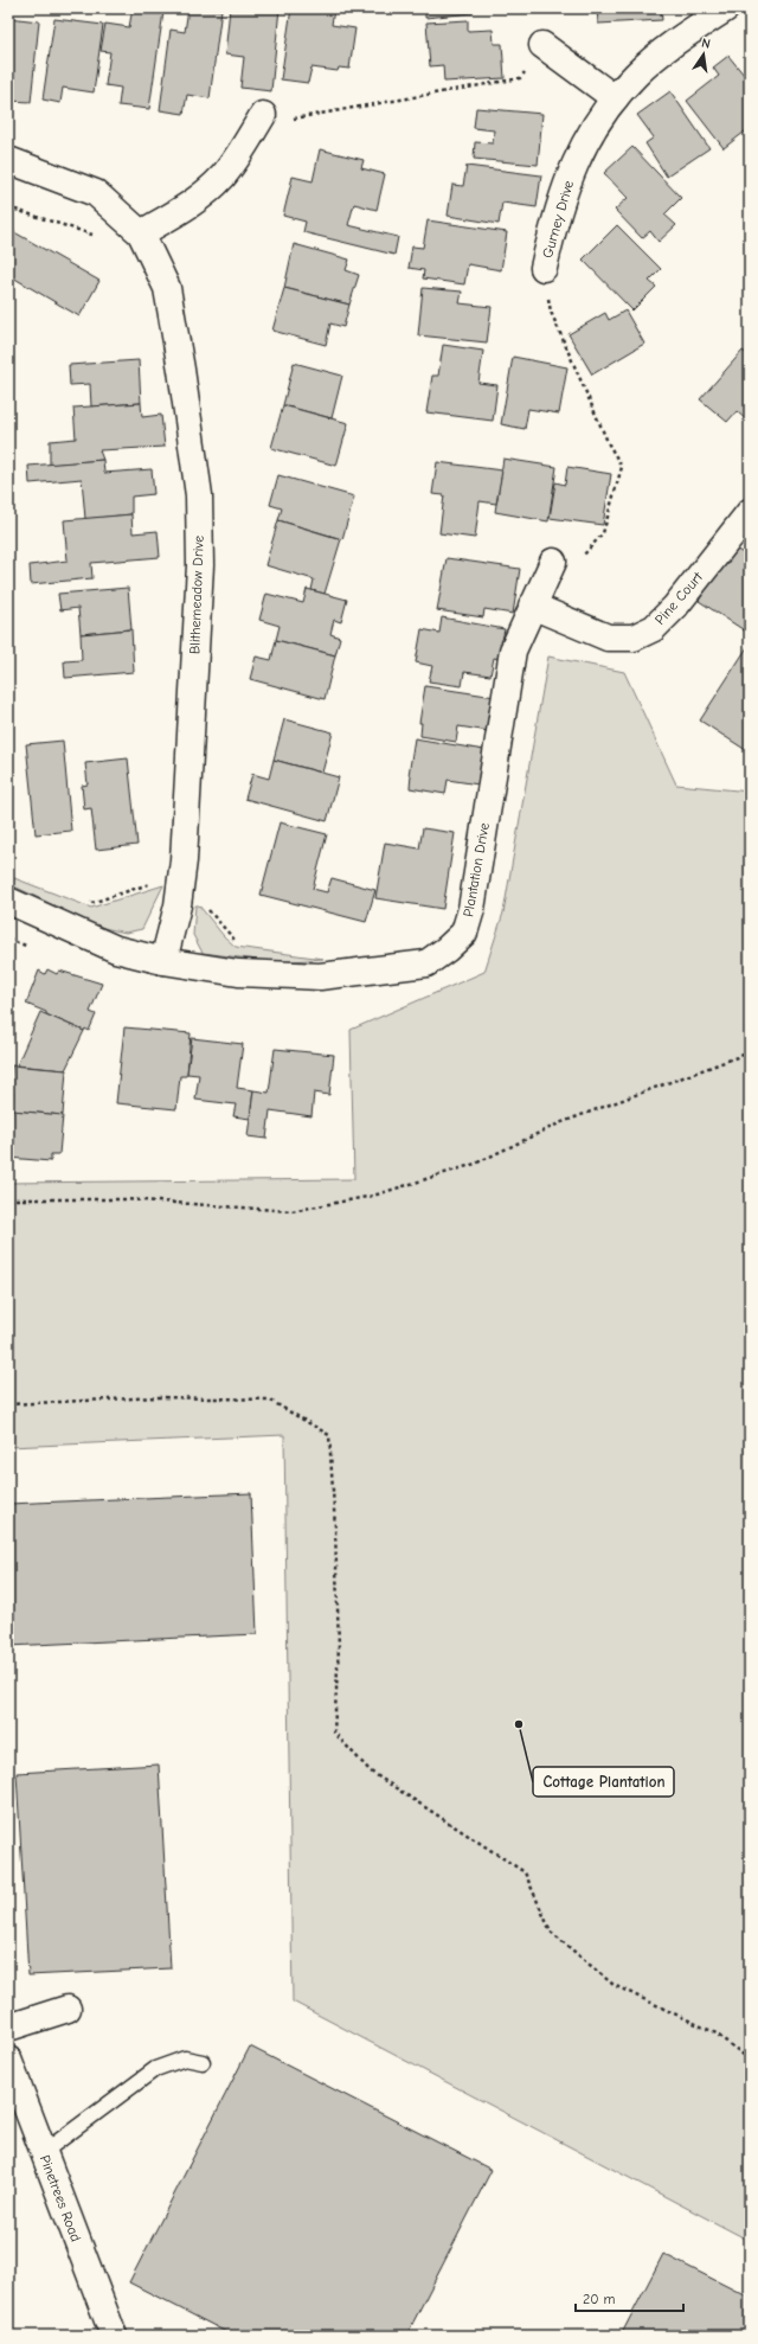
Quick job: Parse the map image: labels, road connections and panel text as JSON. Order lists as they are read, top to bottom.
{
  "streets": {
    "street": [
      "Gurney Drive",
      "Blithemeadow Drive",
      "Pine Court",
      "Plantation Drive",
      "Pinetrees Road"
    ]
  },
  "crossings": [
    ["Blithemeadow Drive", "Plantation Drive"],
    ["Pine Court", "Plantation Drive"]
  ],
  "places": ["Cottage Plantation"],
  "scale_bar": "20 m",
  "north": "top"
}
